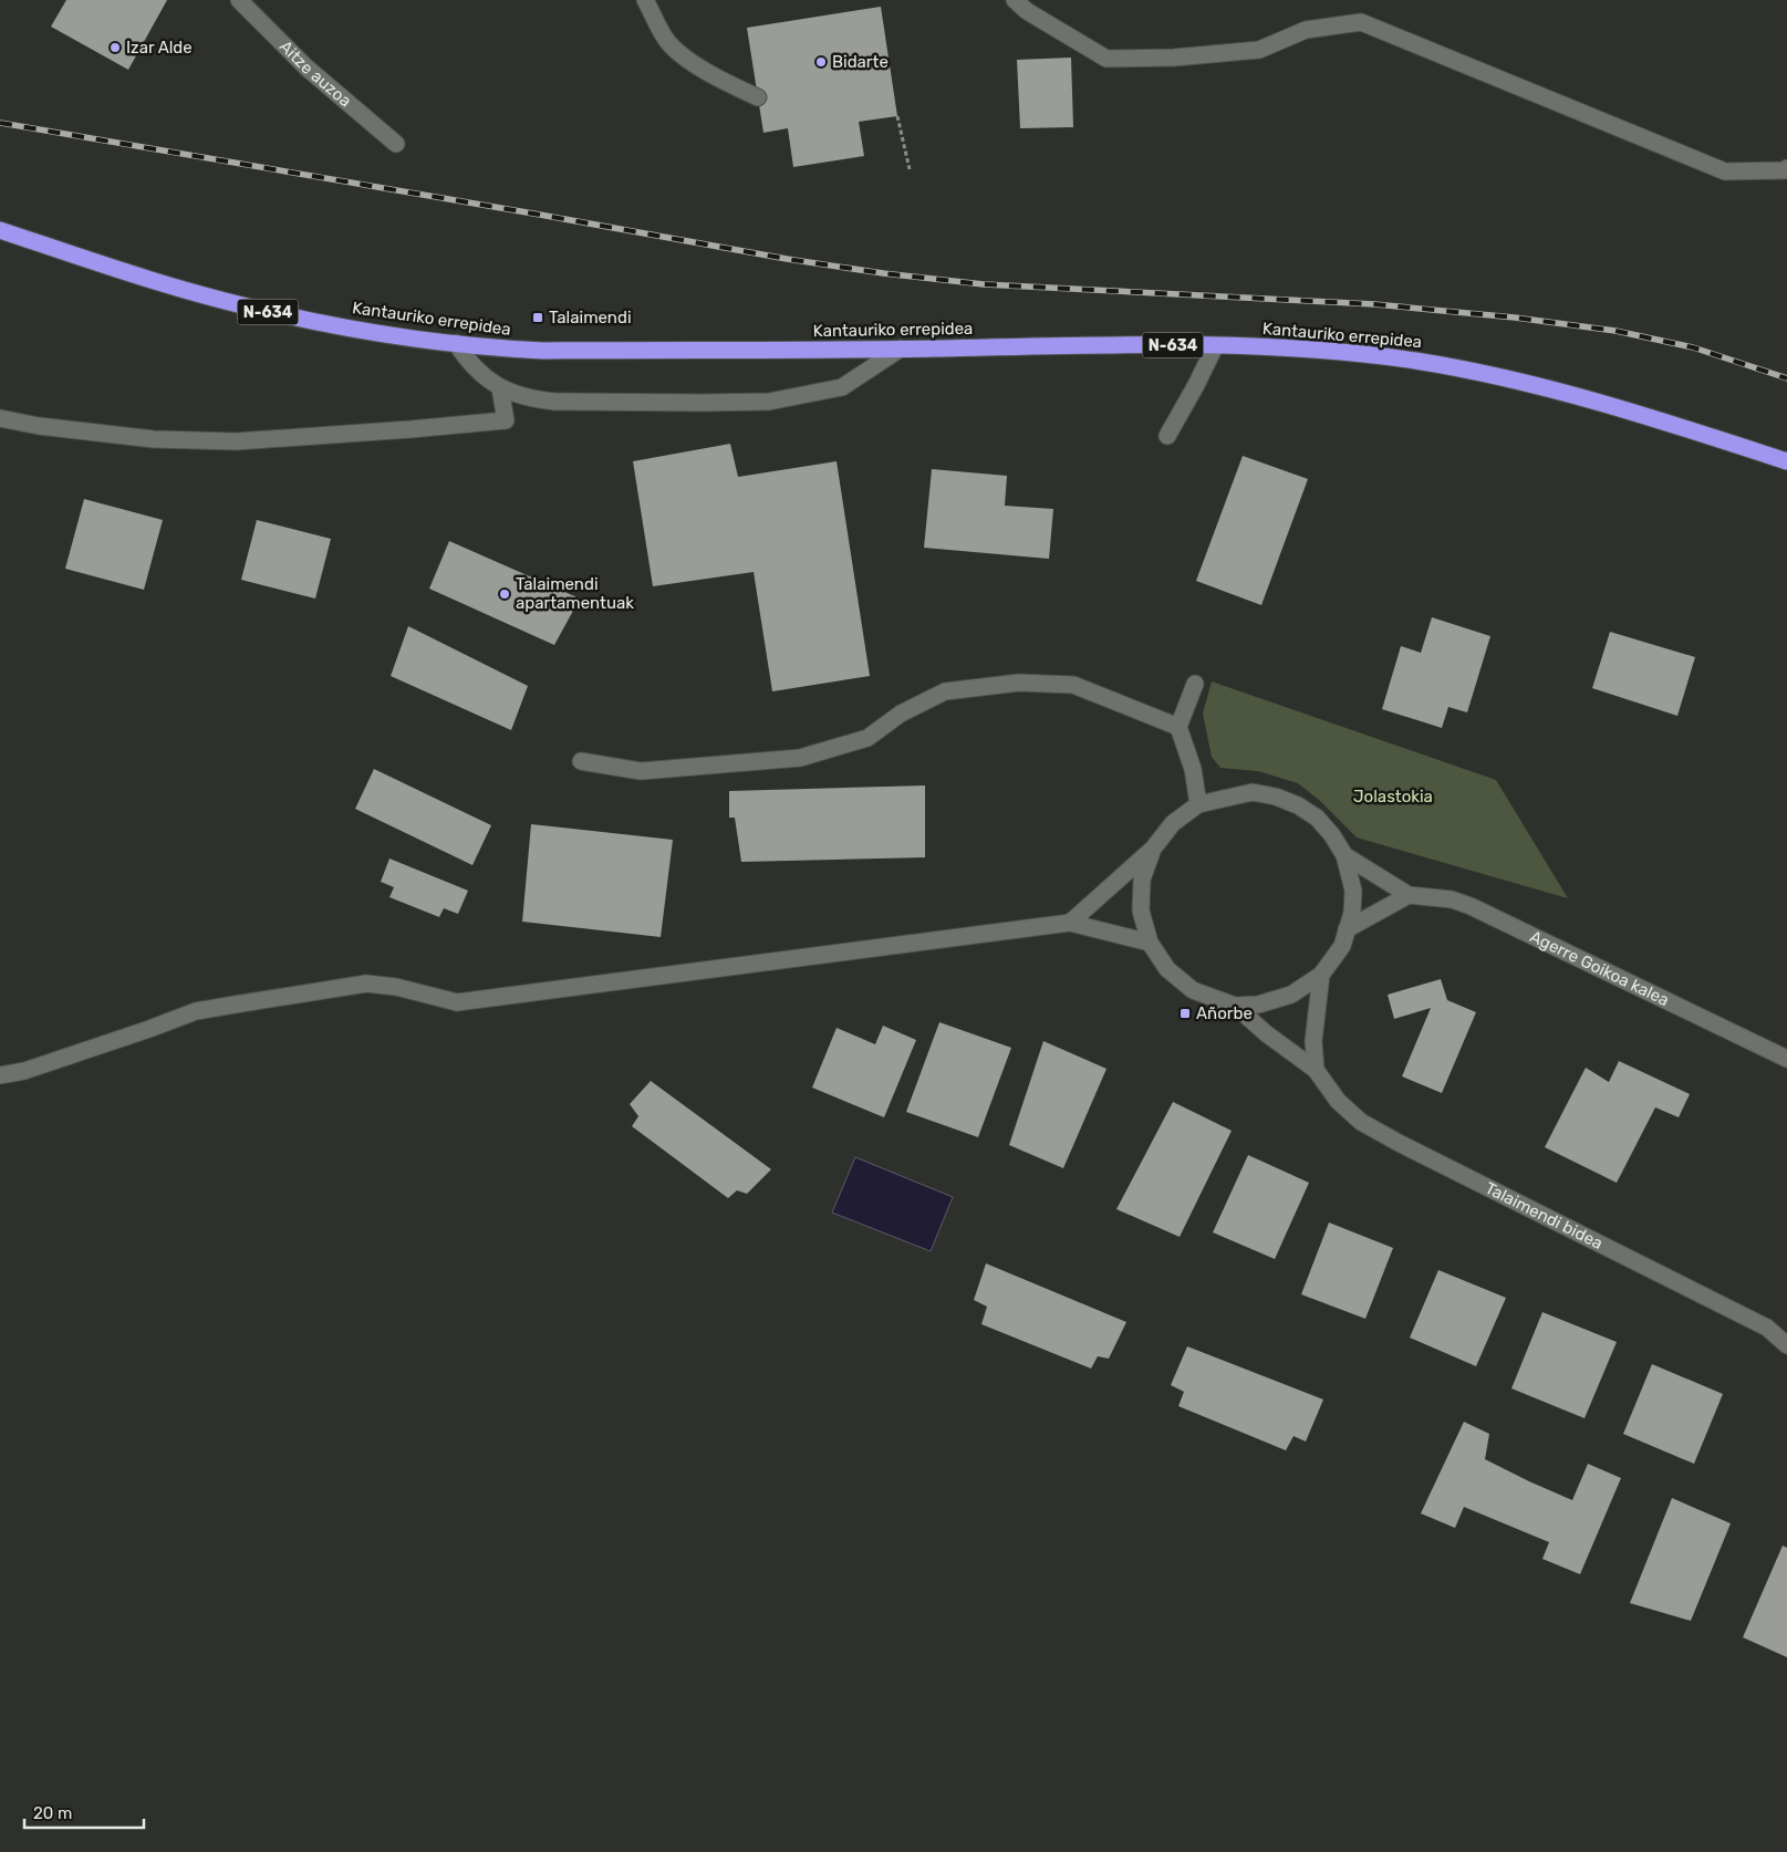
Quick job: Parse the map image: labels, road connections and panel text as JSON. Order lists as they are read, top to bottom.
{
  "streets": {
    "highway": ["N-634", "Kantauriko errepidea"],
    "street": ["Aitze auzoa", "Agerre Goikoa kalea", "Talaimendi bidea"]
  },
  "parks": ["Jolastokia"],
  "places": {
    "other": ["Izar Alde", "Bidarte", "Talaimendi apartamentuak"],
    "transit": ["Talaimendi", "Añorbe"]
  },
  "scale_bar": "20 m"
}
